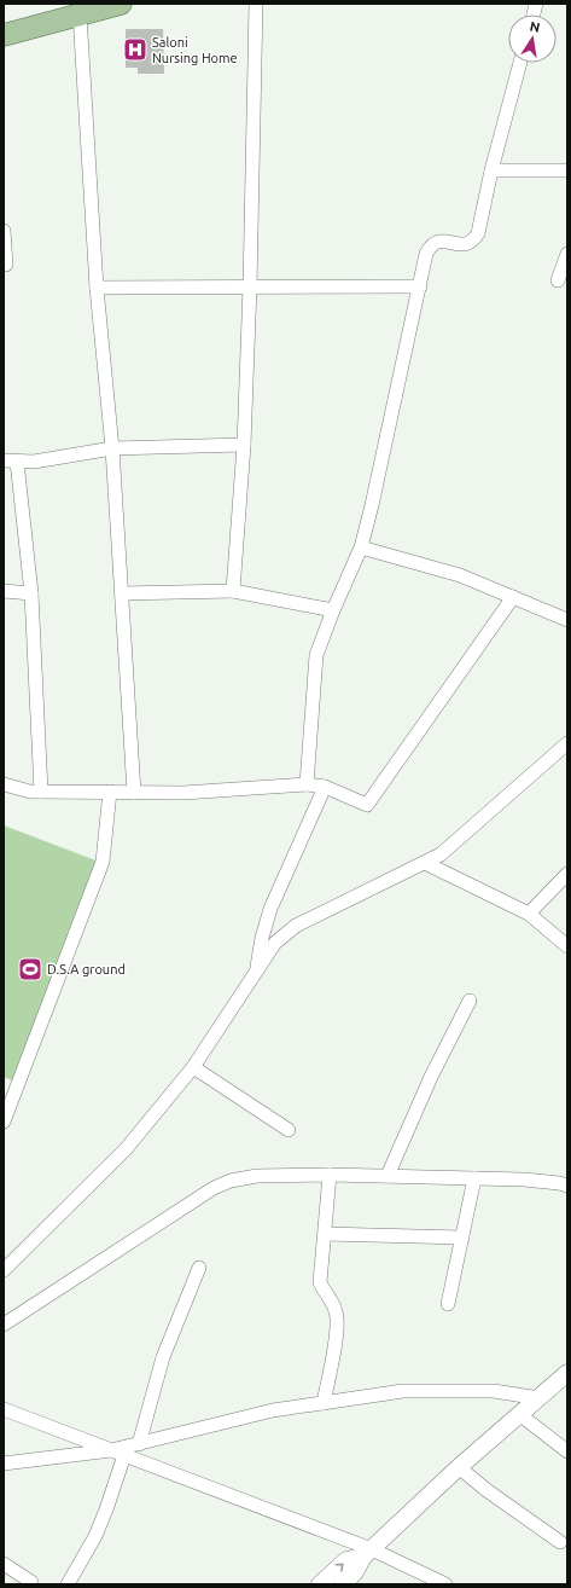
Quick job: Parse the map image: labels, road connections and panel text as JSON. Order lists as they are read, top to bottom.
{
  "places": {
    "hospital": ["Saloni Nursing Home"],
    "sports": ["D.S.A ground"]
  },
  "north": "top"
}
